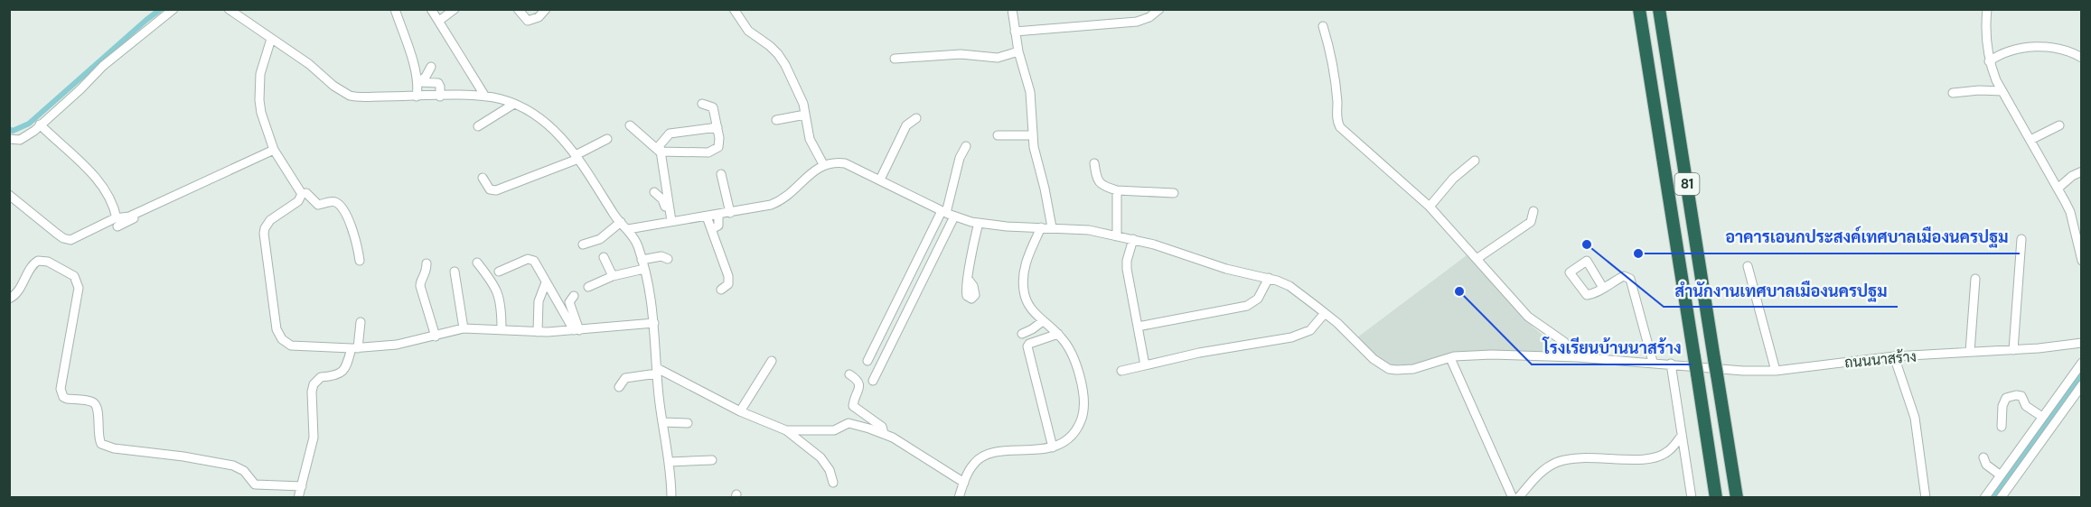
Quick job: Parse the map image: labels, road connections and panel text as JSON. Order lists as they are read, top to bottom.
{
  "streets": {
    "highway": ["81"],
    "street": ["ถนนนาสร้าง"]
  },
  "places": ["สำนักงานเทศบาลเมืองนครปฐม", "อาคารเอนกประสงค์เทศบาลเมืองนครปฐม", "โรงเรียนบ้านนาสร้าง"]
}
